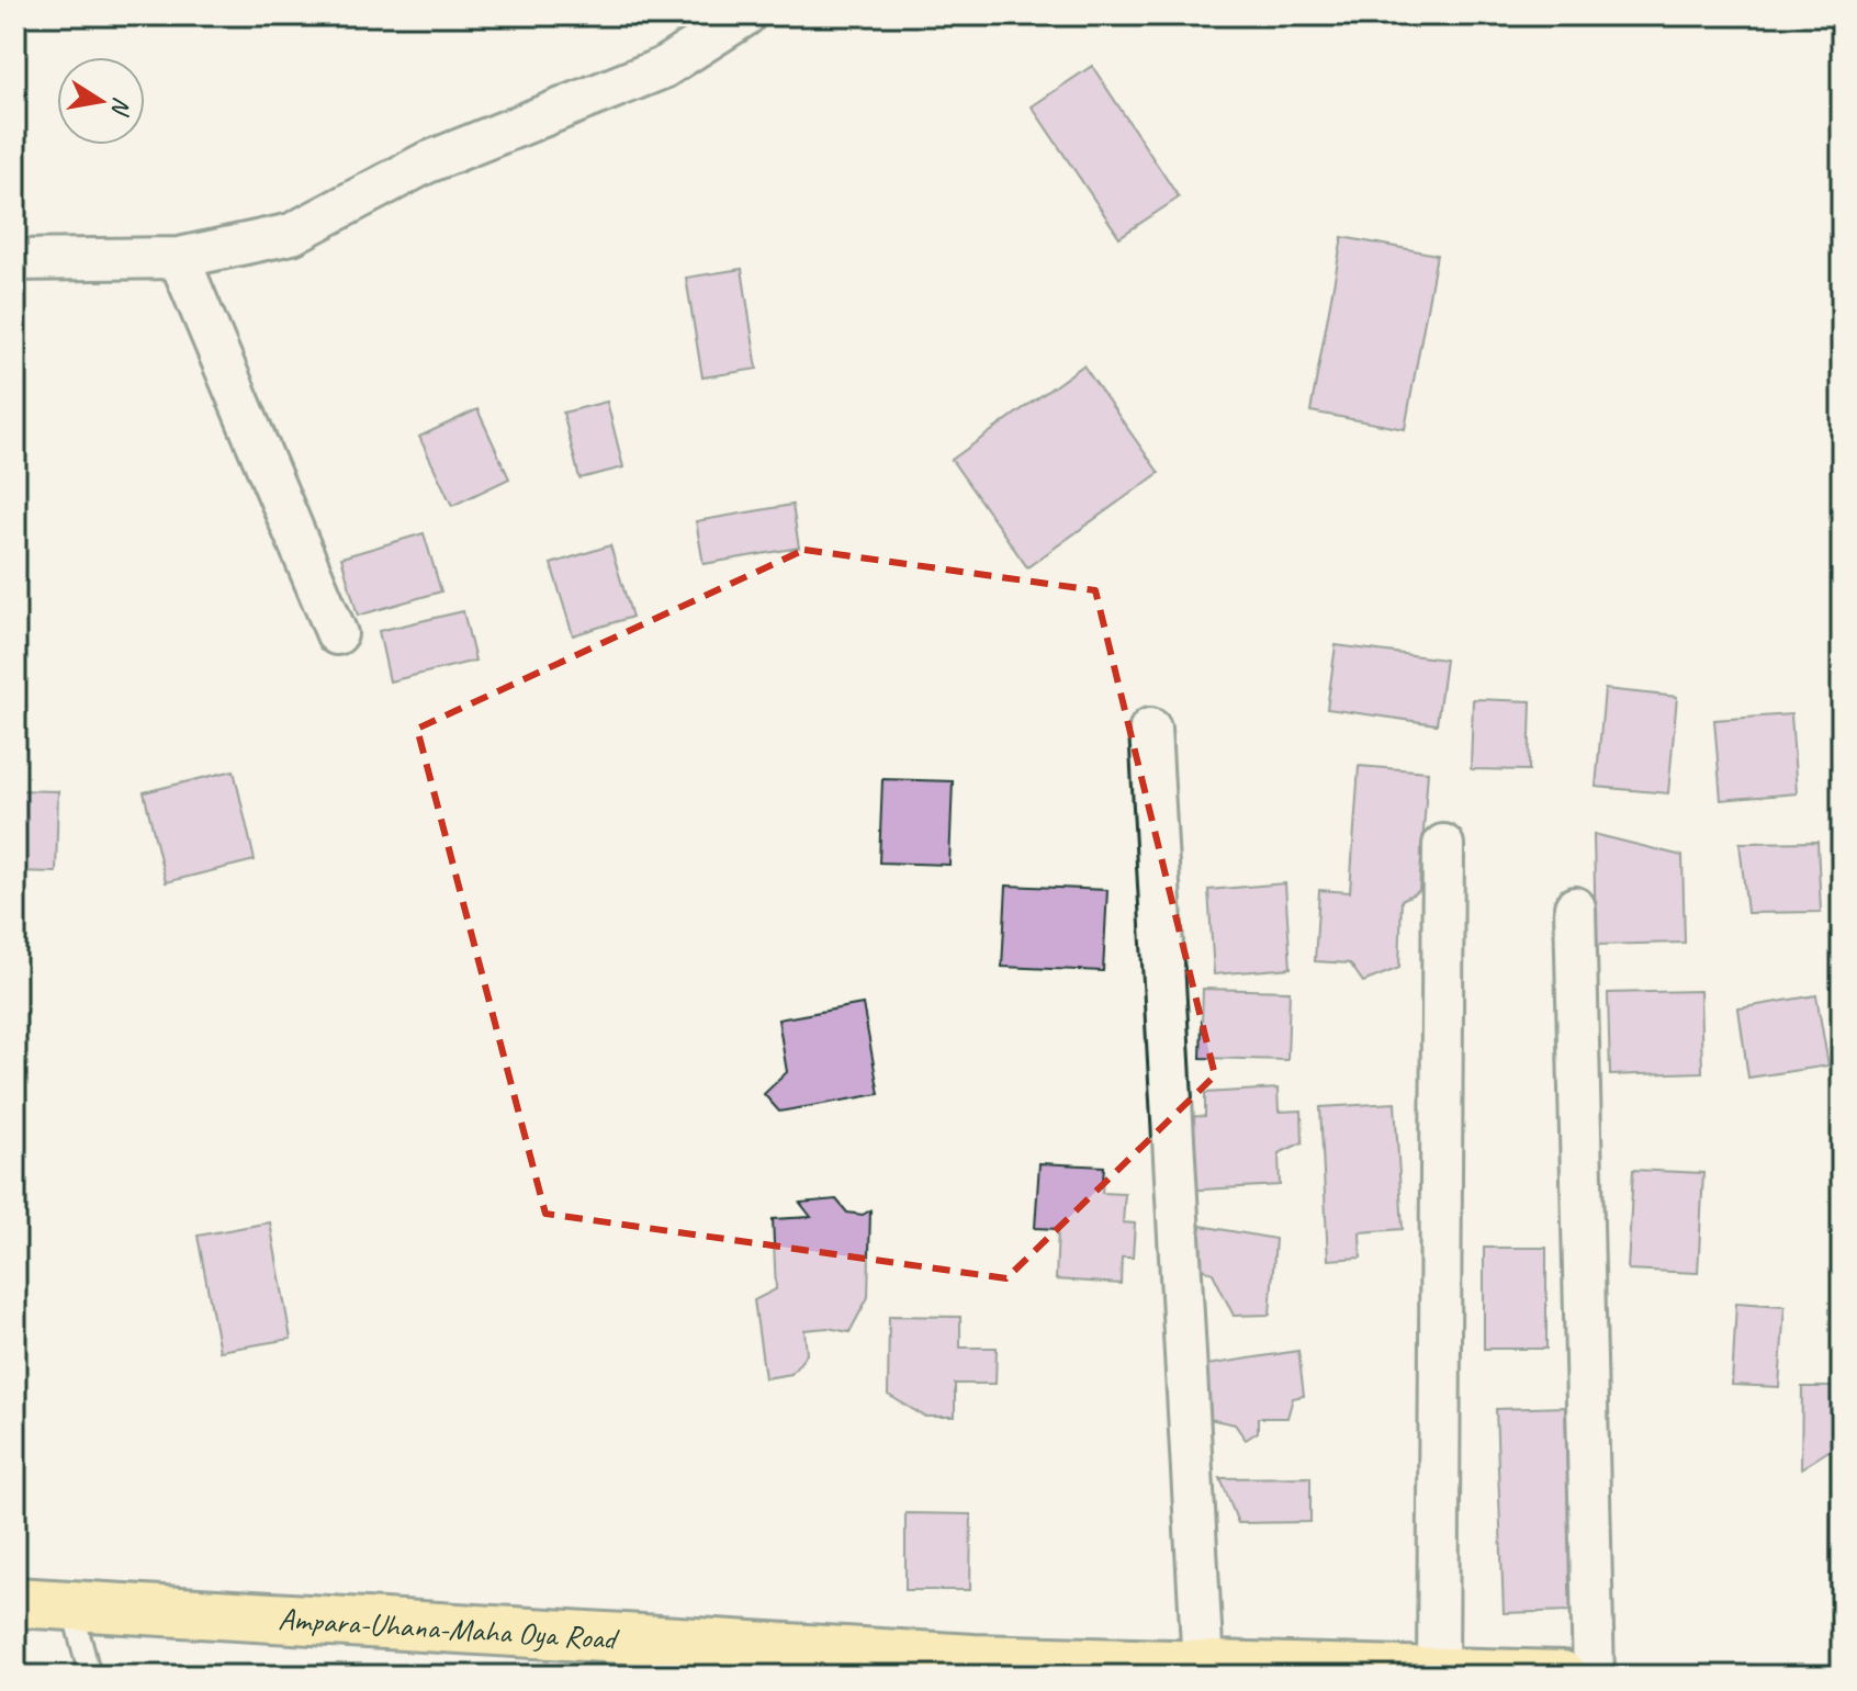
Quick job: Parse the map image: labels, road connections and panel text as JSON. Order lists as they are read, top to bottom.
{
  "streets": {
    "highway": ["Ampara-Uhana-Maha Oya Road"]
  },
  "north": "right"
}
